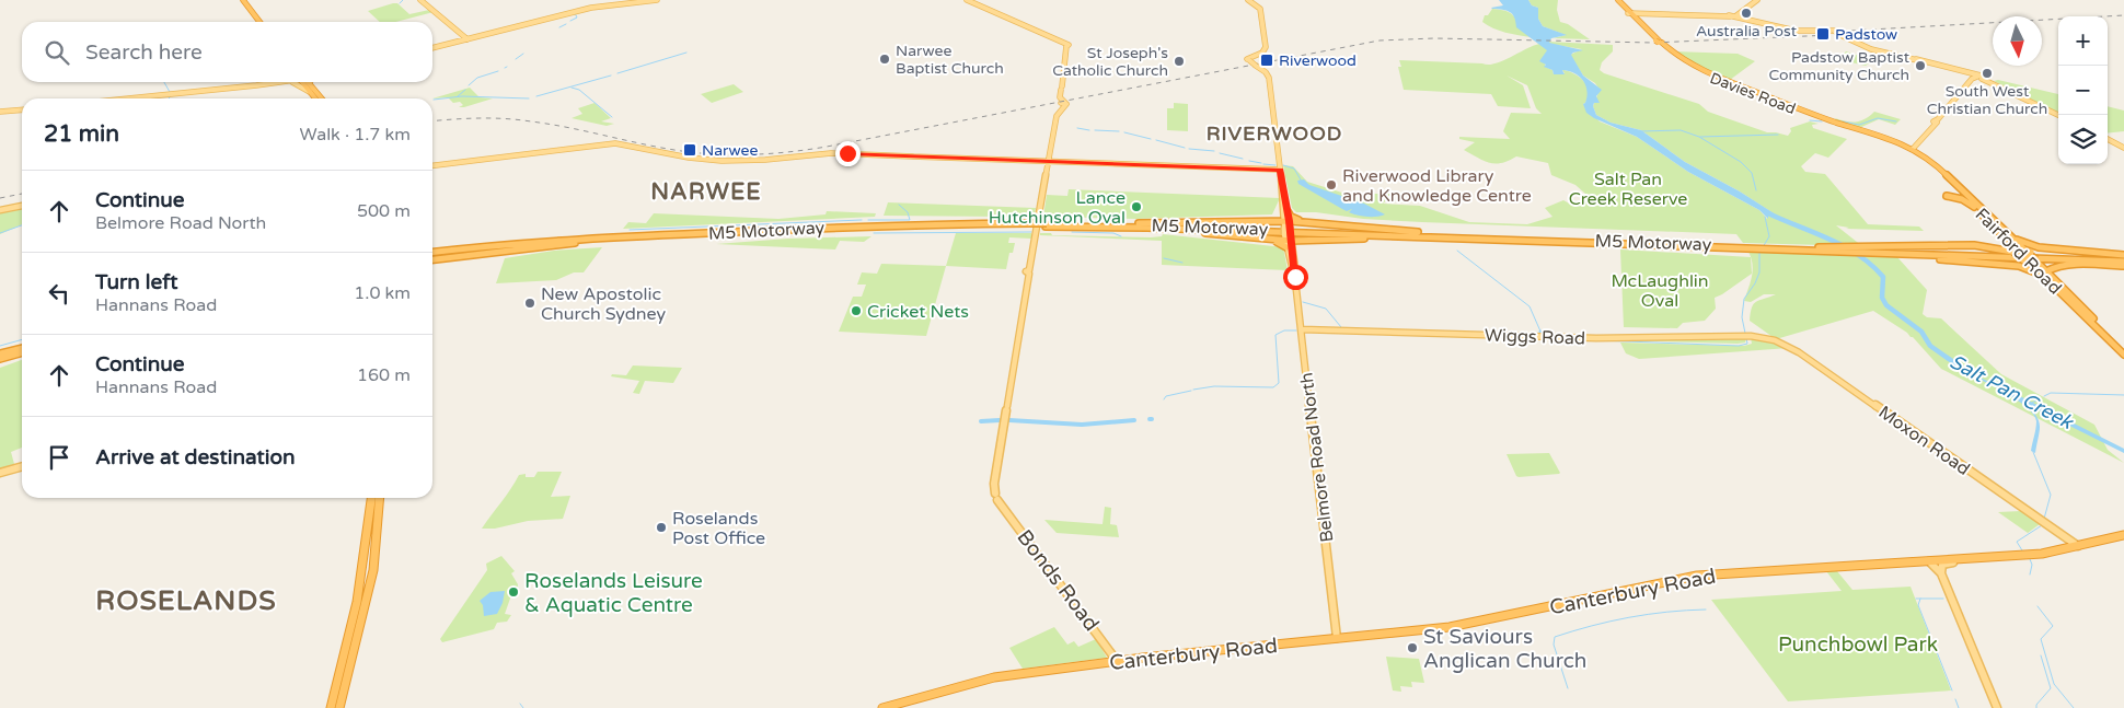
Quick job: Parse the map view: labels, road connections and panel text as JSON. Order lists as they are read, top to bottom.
{
  "streets": {
    "highway": [
      "Davies Road",
      "M5 Motorway",
      "Fairford Road",
      "Canterbury Road"
    ],
    "main road": [
      "Wiggs Road",
      "Moxon Road",
      "Belmore Road North",
      "Bonds Road"
    ]
  },
  "crossings": [
    ["Davies Road", "Fairford Road"],
    ["Wiggs Road", "Moxon Road"],
    ["Wiggs Road", "Belmore Road North"],
    ["Moxon Road", "Canterbury Road"],
    ["Belmore Road North", "Canterbury Road"],
    ["Bonds Road", "Canterbury Road"]
  ],
  "districts": ["RIVERWOOD", "NARWEE", "ROSELANDS"],
  "water": ["Salt Pan Creek"],
  "parks": ["Salt Pan Creek Reserve", "McLaughlin Oval", "Punchbowl Park"],
  "places": {
    "other": [
      "Australia Post",
      "Narwee Baptist Church",
      "St Joseph's Catholic Church",
      "Padstow Baptist Community Church",
      "South West Christian Church",
      "Riverwood Library and Knowledge Centre",
      "Lance Hutchinson Oval",
      "New Apostolic Church Sydney",
      "Cricket Nets",
      "Roselands Post Office",
      "Roselands Leisure & Aquatic Centre",
      "St Saviours Anglican Church"
    ],
    "transit": ["Padstow", "Riverwood", "Narwee"]
  },
  "north": "bottom",
  "page": {
    "map_buttons": ["+", "−"],
    "search": "Search here",
    "heading": ["21 min", "Walk · 1.7 km"],
    "list": [
      ["Continue", "Belmore Road North", "500 m"],
      ["Turn left", "Hannans Road", "1.0 km"],
      ["Continue", "Hannans Road", "160 m"],
      "Arrive at destination"
    ]
  }
}
